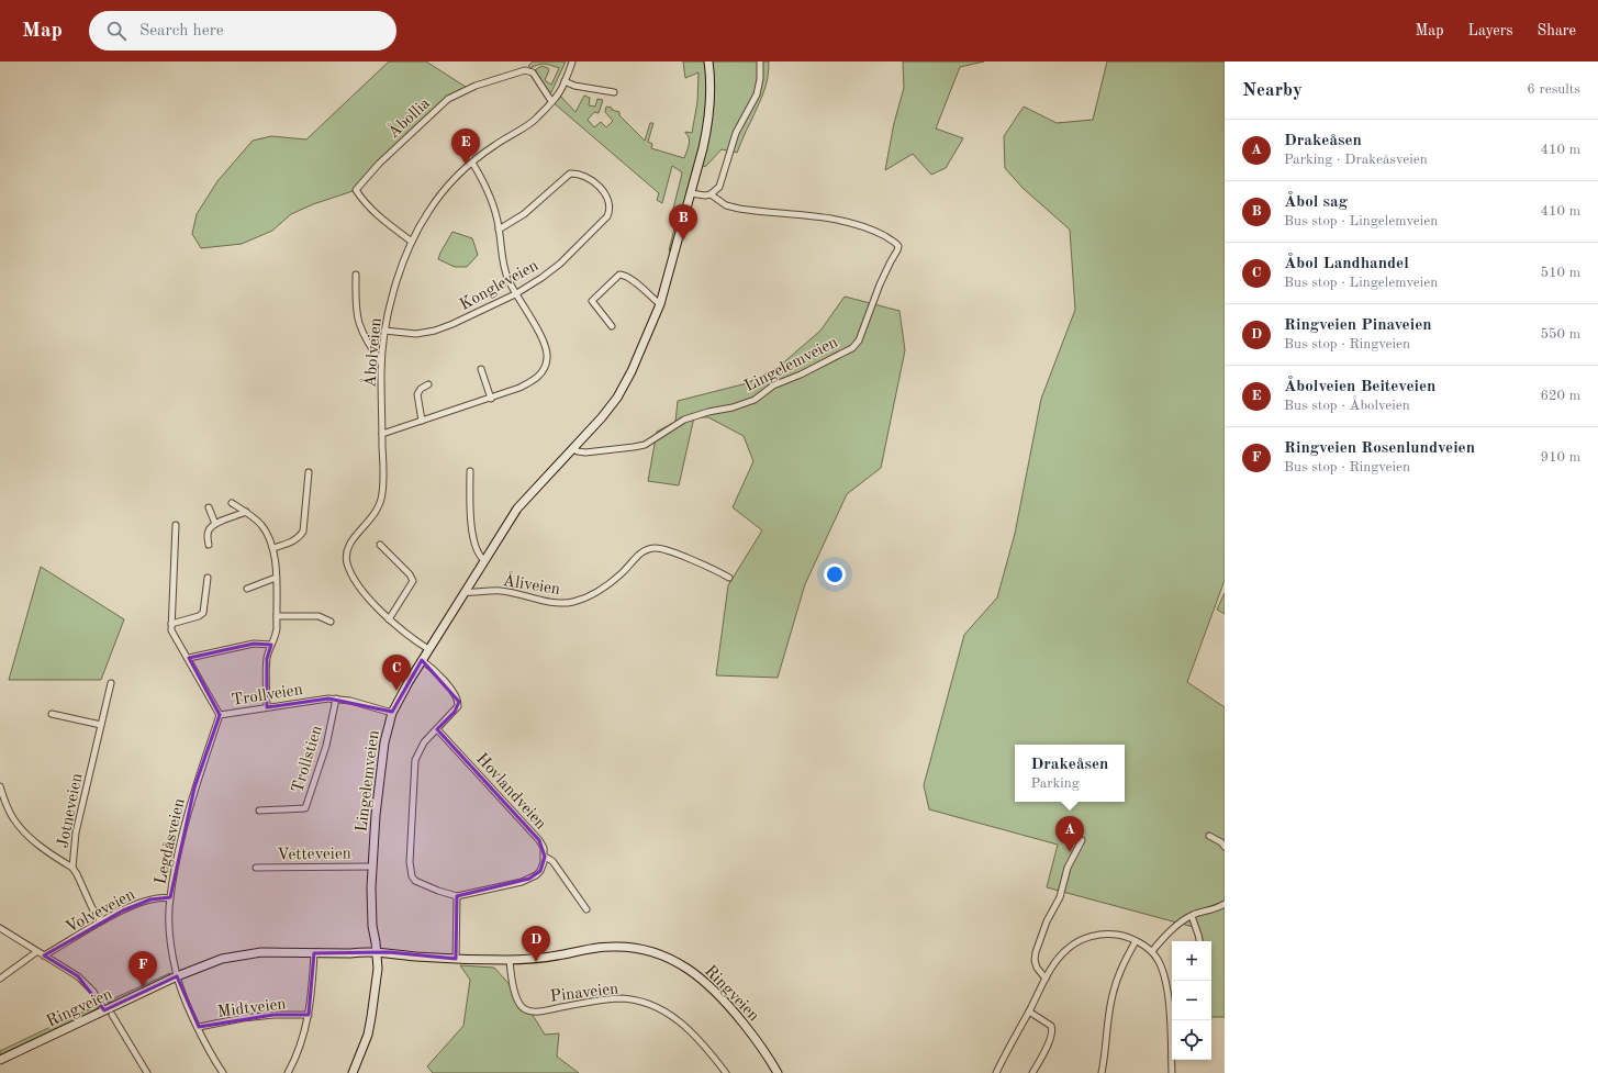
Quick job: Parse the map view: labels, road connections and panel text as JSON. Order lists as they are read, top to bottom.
{
  "streets": {
    "main road": ["Lingelemveien", "Ringveien"],
    "street": [
      "Åbollia",
      "Kongleveien",
      "Åbolveien",
      "Åliveien",
      "Trollveien",
      "Trollstien",
      "Hovlandveien",
      "Jotneveien",
      "Legdåsveien",
      "Vetteveien",
      "Volveveien",
      "Pinaveien",
      "Midtveien"
    ]
  },
  "crossings": [
    ["Åbollia", "Åbolveien"],
    ["Kongleveien", "Åbolveien"],
    ["Åbolveien", "Lingelemveien"],
    ["Lingelemveien", "Åliveien"],
    ["Lingelemveien", "Trollveien"],
    ["Lingelemveien", "Vetteveien"],
    ["Lingelemveien", "Ringveien"],
    ["Trollveien", "Trollstien"],
    ["Trollveien", "Legdåsveien"],
    ["Jotneveien", "Volveveien"],
    ["Legdåsveien", "Volveveien"],
    ["Legdåsveien", "Ringveien"],
    ["Legdåsveien", "Midtveien"],
    ["Pinaveien", "Ringveien"]
  ],
  "page": {
    "header": "Map",
    "search": "Search here",
    "nav": ["Map", "Layers", "Share"],
    "heading": ["Nearby", "6 results"],
    "list": [
      {
        "mark": "A",
        "name": "Drakeåsen",
        "note": "Parking · Drakeåsveien",
        "value": "410 m"
      },
      {
        "mark": "B",
        "name": "Åbol sag",
        "note": "Bus stop · Lingelemveien",
        "value": "410 m"
      },
      {
        "mark": "C",
        "name": "Åbol Landhandel",
        "note": "Bus stop · Lingelemveien",
        "value": "510 m"
      },
      {
        "mark": "D",
        "name": "Ringveien Pinaveien",
        "note": "Bus stop · Ringveien",
        "value": "550 m"
      },
      {
        "mark": "E",
        "name": "Åbolveien Beiteveien",
        "note": "Bus stop · Åbolveien",
        "value": "620 m"
      },
      {
        "mark": "F",
        "name": "Ringveien Rosenlundveien",
        "note": "Bus stop · Ringveien",
        "value": "910 m"
      }
    ],
    "pins": [
      "E",
      "B",
      "C",
      "A",
      "D",
      "F"
    ],
    "popup": ["Drakeåsen", "Parking"],
    "map_buttons": ["+", "−"]
  }
}
